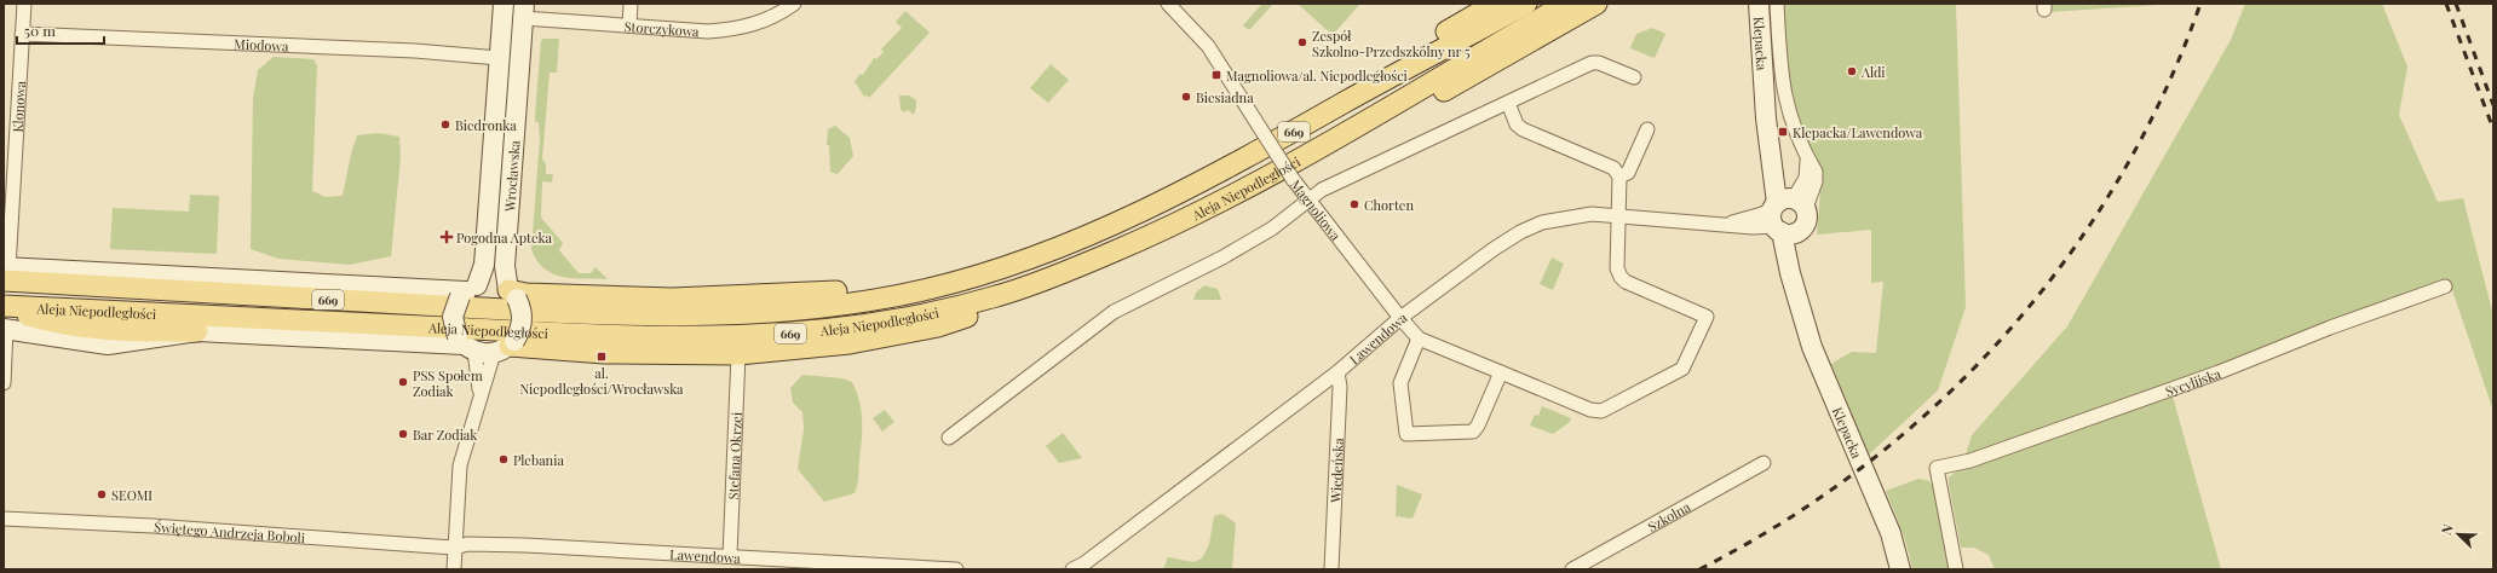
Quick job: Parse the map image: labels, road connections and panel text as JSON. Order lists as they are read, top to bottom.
{
  "streets": {
    "main road": [
      "Klepacka",
      "669",
      "Wrocławska",
      "Aleja Niepodległości"
    ],
    "street": [
      "Storczykowa",
      "Miodowa",
      "Klonowa",
      "Magnoliowa",
      "Lawendowa",
      "Sycylijska",
      "Stefana Okrzei",
      "Wiedeńska",
      "Szkolna",
      "Świętego Andrzeja Boboli"
    ]
  },
  "crossings": [
    ["Storczykowa", "Wrocławska"],
    ["Klepacka", "Lawendowa"],
    ["Miodowa", "Klonowa"],
    ["Miodowa", "Wrocławska"],
    ["Klonowa", "Aleja Niepodległości"],
    ["Magnoliowa", "Lawendowa"],
    ["Lawendowa", "Stefana Okrzei"],
    ["Lawendowa", "Wiedeńska"],
    ["Lawendowa", "Świętego Andrzeja Boboli"]
  ],
  "places": {
    "other": [
      "Zespół Szkolno-Przedszkolny nr 5",
      "Aldi",
      "Biesiadna",
      "Biedronka",
      "Chorten",
      "PSS Społem Zodiak",
      "Bar Zodiak",
      "Plebania",
      "SEOMI"
    ],
    "transit": ["Magnoliowa/al. Niepodległości", "Klepacka/Lawendowa", "al. Niepodległości/Wrocławska"],
    "health": ["Pogodna Apteka"]
  },
  "scale_bar": "50 m",
  "north": "top left"
}
